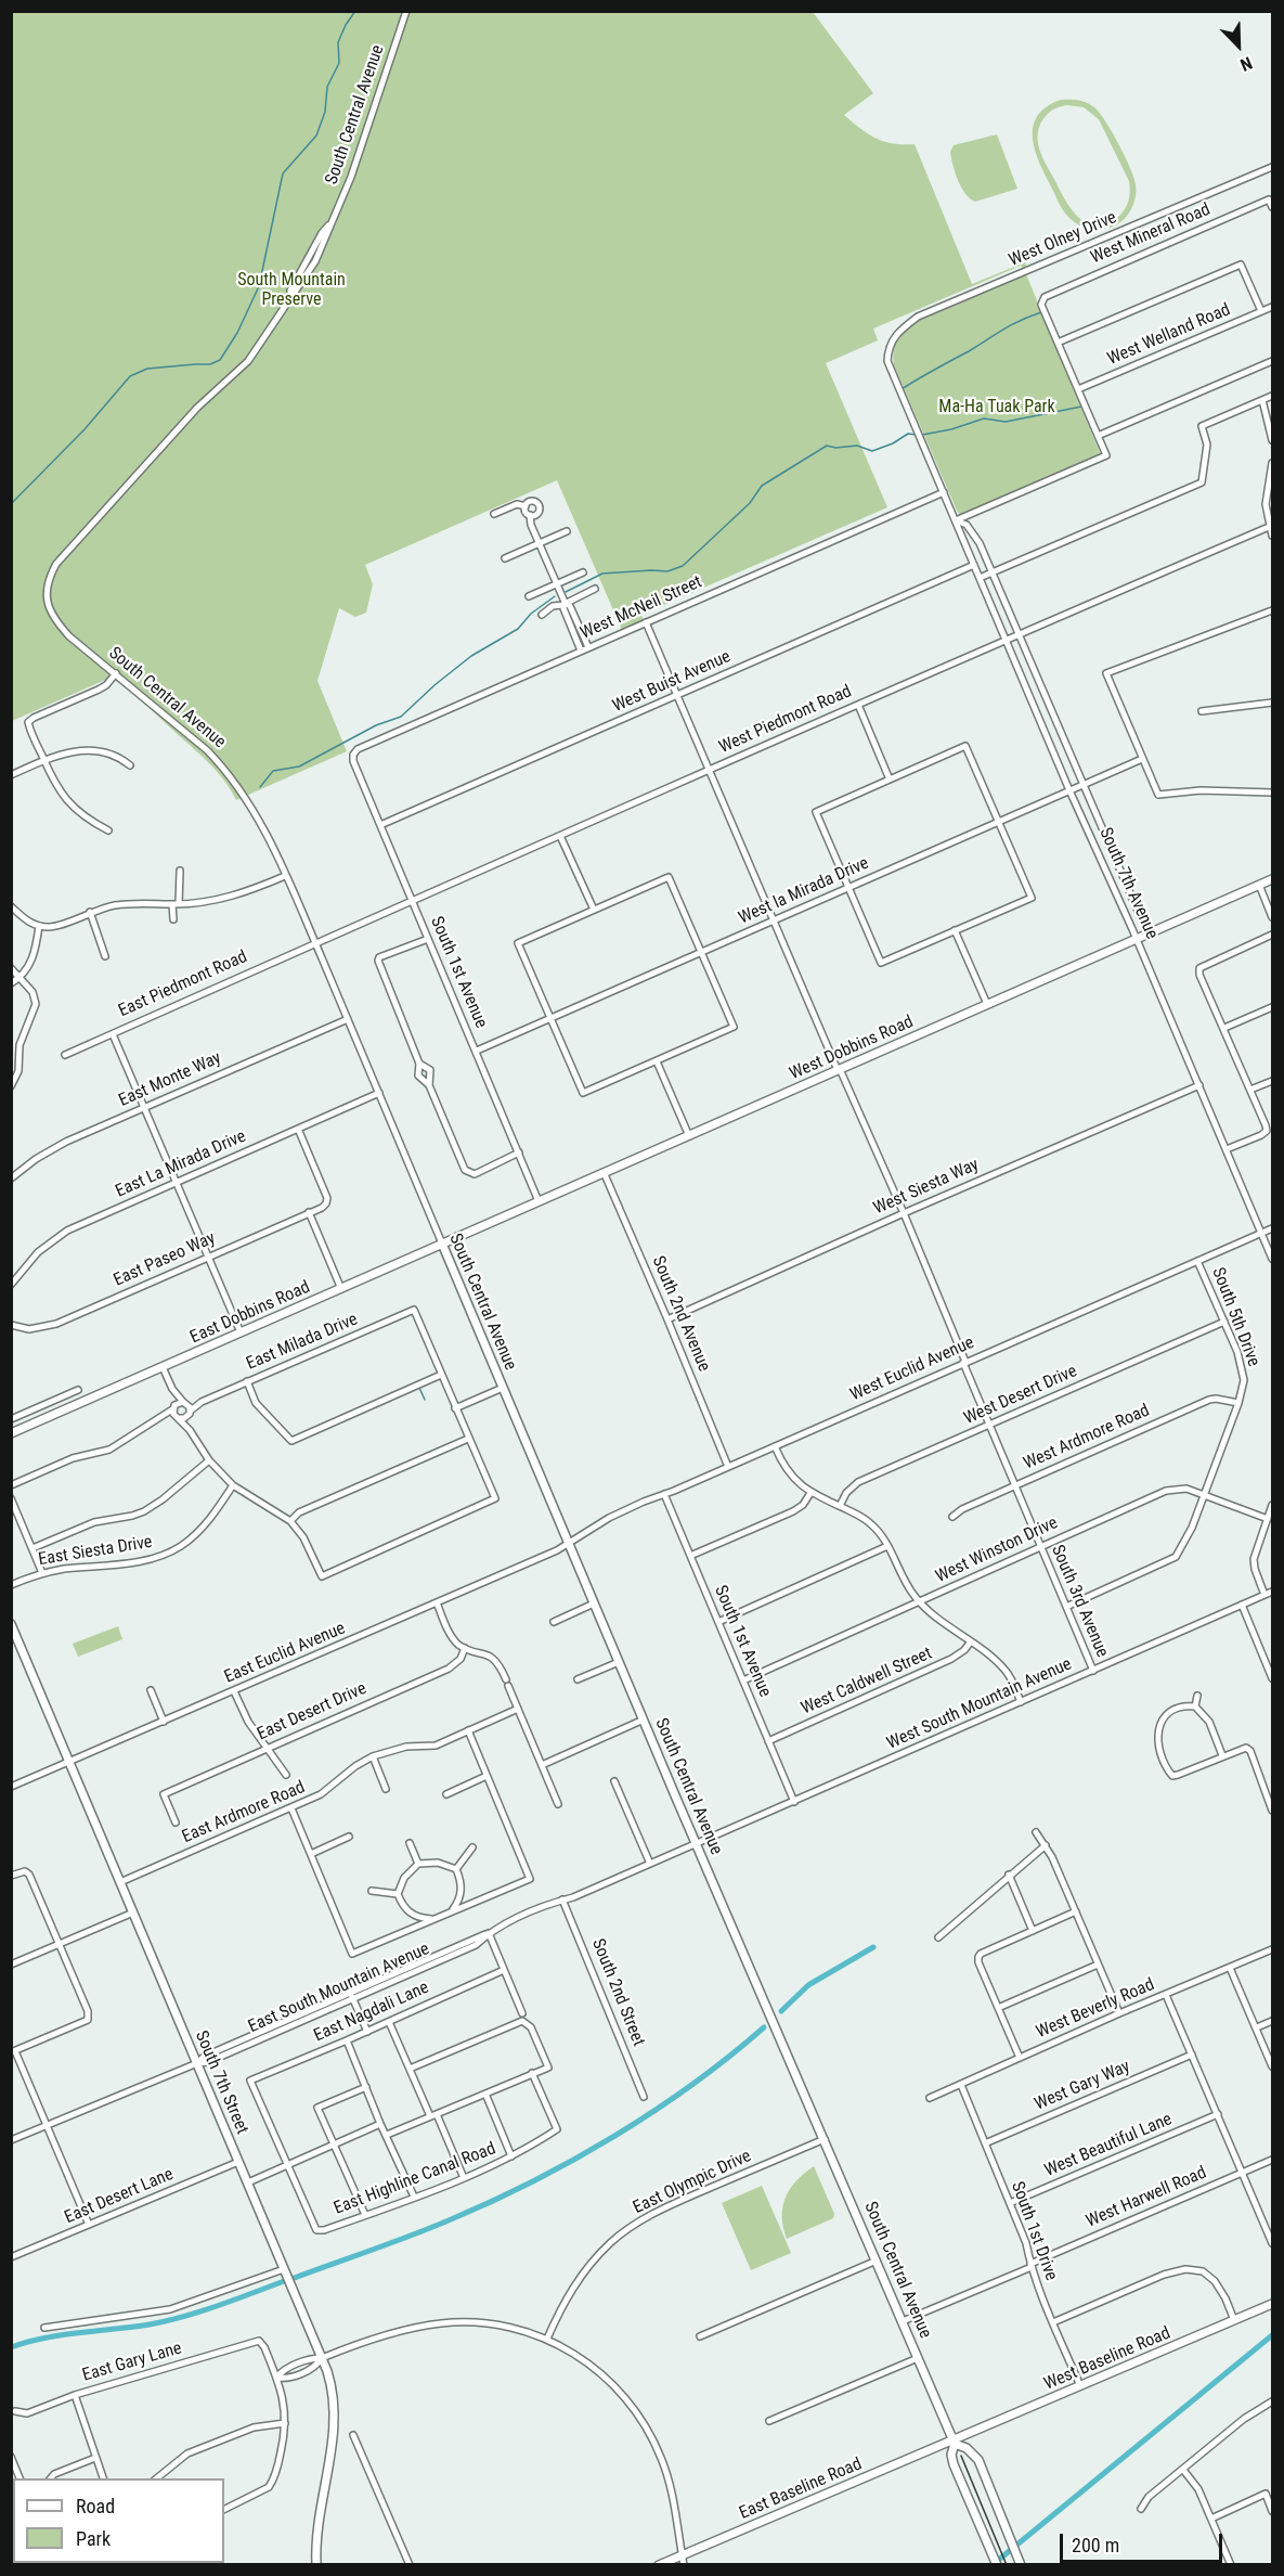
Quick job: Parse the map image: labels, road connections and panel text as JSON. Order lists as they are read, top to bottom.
{
  "streets": {
    "main road": [
      "South Central Avenue",
      "West Dobbins Road",
      "East Dobbins Road",
      "South 7th Street",
      "West Baseline Road",
      "East Baseline Road"
    ],
    "street": [
      "West Mineral Road",
      "West Olney Drive",
      "West Welland Road",
      "West McNeil Street",
      "West Buist Avenue",
      "West Piedmont Road",
      "South 7th Avenue",
      "West la Mirada Drive",
      "South 1st Avenue",
      "East Piedmont Road",
      "East Monte Way",
      "East La Mirada Drive",
      "West Siesta Way",
      "East Paseo Way",
      "South 2nd Avenue",
      "South 5th Drive",
      "East Milada Drive",
      "West Euclid Avenue",
      "West Desert Drive",
      "West Ardmore Road",
      "West Winston Drive",
      "East Siesta Drive",
      "South 3rd Avenue",
      "East Euclid Avenue",
      "West Caldwell Street",
      "West South Mountain Avenue",
      "East Desert Drive",
      "East Ardmore Road",
      "East South Mountain Avenue",
      "South 2nd Street",
      "West Beverly Road",
      "East Nagdali Lane",
      "West Gary Way",
      "West Beautiful Lane",
      "East Highline Canal Road",
      "East Olympic Drive",
      "East Desert Lane",
      "West Harwell Road",
      "South 1st Drive",
      "East Gary Lane"
    ]
  },
  "crossings": [
    ["South Central Avenue", "West Piedmont Road"],
    ["South Central Avenue", "East Piedmont Road"],
    ["South Central Avenue", "West Dobbins Road"],
    ["South Central Avenue", "East Monte Way"],
    ["South Central Avenue", "East La Mirada Drive"],
    ["South Central Avenue", "East Dobbins Road"],
    ["South Central Avenue", "West Euclid Avenue"],
    ["South Central Avenue", "East Euclid Avenue"],
    ["South Central Avenue", "West South Mountain Avenue"],
    ["South Central Avenue", "East South Mountain Avenue"],
    ["South Central Avenue", "East Olympic Drive"],
    ["South Central Avenue", "West Harwell Road"],
    ["South Central Avenue", "West Baseline Road"],
    ["South Central Avenue", "East Baseline Road"],
    ["West Olney Drive", "South 7th Avenue"],
    ["West McNeil Street", "South 7th Avenue"],
    ["West McNeil Street", "South 1st Avenue"],
    ["West McNeil Street", "South 3rd Avenue"],
    ["West Buist Avenue", "South 7th Avenue"],
    ["West Buist Avenue", "South 1st Avenue"],
    ["West Buist Avenue", "South 3rd Avenue"],
    ["West Piedmont Road", "South 7th Avenue"],
    ["West Piedmont Road", "South 1st Avenue"],
    ["West Piedmont Road", "East Piedmont Road"],
    ["West Piedmont Road", "South 3rd Avenue"],
    ["South 7th Avenue", "West la Mirada Drive"],
    ["South 7th Avenue", "West Dobbins Road"],
    ["South 7th Avenue", "West Siesta Way"],
    ["South 7th Avenue", "West Euclid Avenue"],
    ["West la Mirada Drive", "South 1st Avenue"],
    ["West la Mirada Drive", "South 3rd Avenue"],
    ["South 1st Avenue", "West Dobbins Road"],
    ["South 1st Avenue", "West Euclid Avenue"],
    ["South 1st Avenue", "West Winston Drive"],
    ["South 1st Avenue", "West Caldwell Street"],
    ["South 1st Avenue", "West South Mountain Avenue"],
    ["West Dobbins Road", "East Dobbins Road"],
    ["West Dobbins Road", "South 2nd Avenue"],
    ["West Dobbins Road", "South 3rd Avenue"],
    ["East La Mirada Drive", "East Paseo Way"],
    ["West Siesta Way", "South 2nd Avenue"],
    ["West Siesta Way", "South 3rd Avenue"],
    ["South 2nd Avenue", "West Euclid Avenue"],
    ["South 5th Drive", "West Euclid Avenue"],
    ["South 5th Drive", "West Desert Drive"],
    ["South 5th Drive", "West Ardmore Road"],
    ["South 5th Drive", "West Winston Drive"],
    ["West Euclid Avenue", "South 3rd Avenue"],
    ["West Euclid Avenue", "East Euclid Avenue"],
    ["West Desert Drive", "South 3rd Avenue"],
    ["West Ardmore Road", "South 3rd Avenue"],
    ["West Winston Drive", "South 3rd Avenue"],
    ["South 3rd Avenue", "West South Mountain Avenue"],
    ["East Euclid Avenue", "South 7th Street"],
    ["West South Mountain Avenue", "East South Mountain Avenue"],
    ["East Ardmore Road", "South 7th Street"],
    ["East South Mountain Avenue", "South 2nd Street"],
    ["East South Mountain Avenue", "South 7th Street"],
    ["West Beverly Road", "South 1st Drive"],
    ["East Nagdali Lane", "East Highline Canal Road"],
    ["South 7th Street", "East Desert Lane"],
    ["West Gary Way", "South 1st Drive"],
    ["West Beautiful Lane", "South 1st Drive"],
    ["West Harwell Road", "South 1st Drive"],
    ["South 1st Drive", "West Baseline Road"],
    ["West Baseline Road", "East Baseline Road"]
  ],
  "parks": ["South Mountain Preserve", "Ma-Ha Tuak Park"],
  "legend": ["Road", "Park"],
  "scale_bar": "200 m",
  "north": "bottom right"
}
